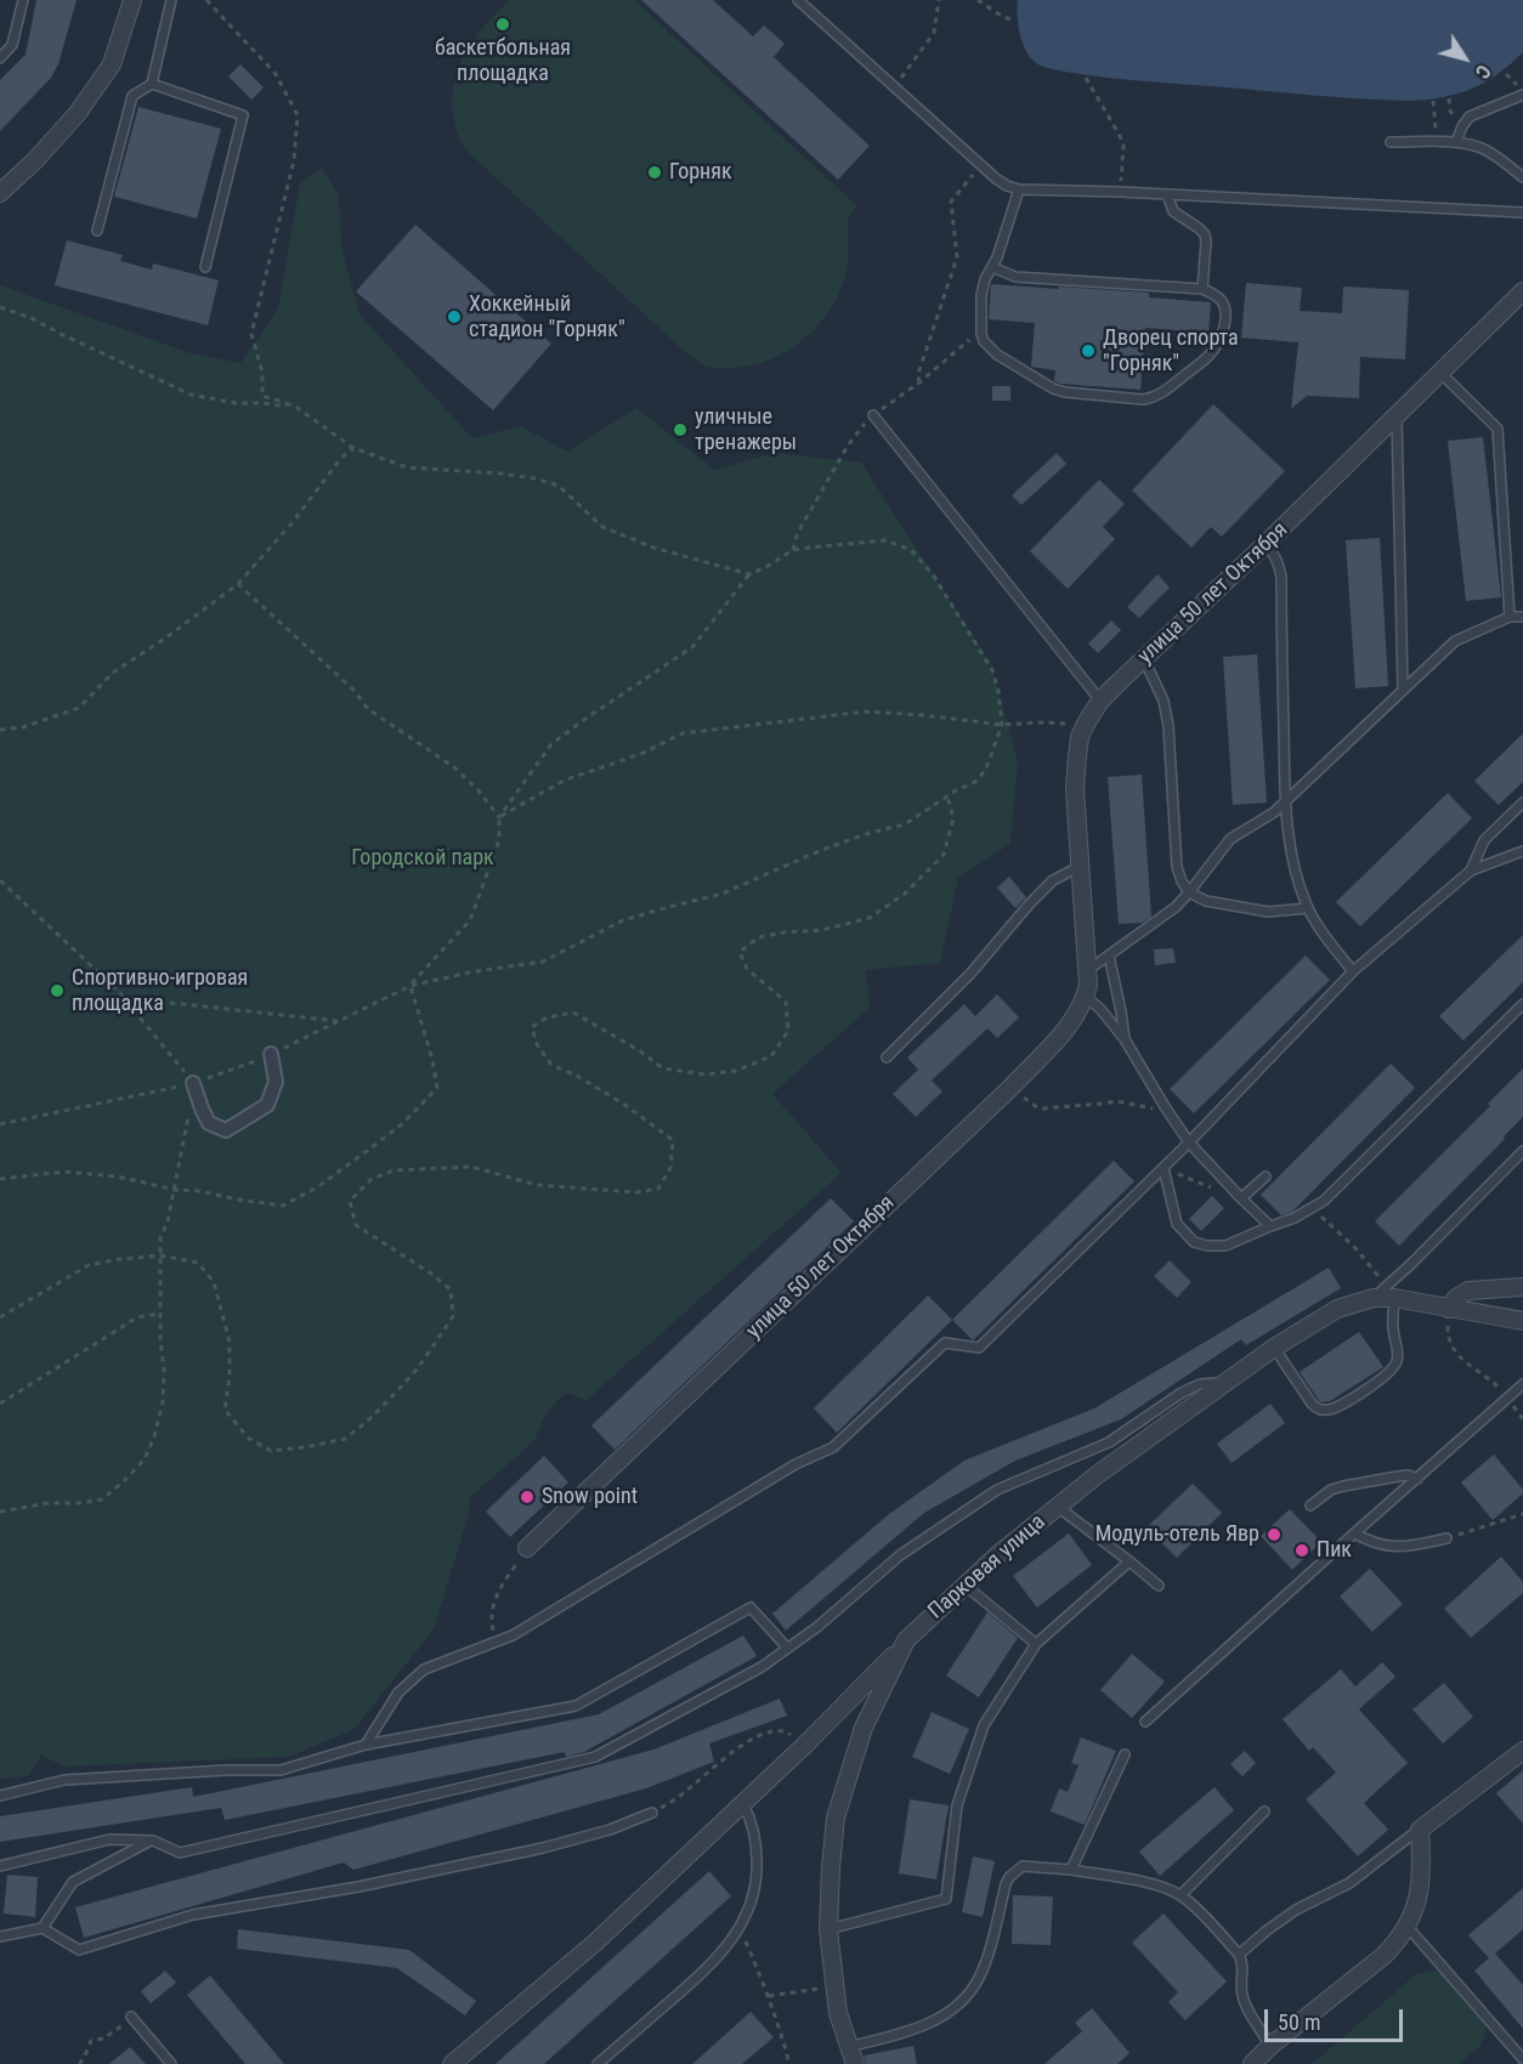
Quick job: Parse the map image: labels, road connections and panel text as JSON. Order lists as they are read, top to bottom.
{
  "streets": {
    "street": ["улица 50 лет Октября", "Парковая улица"]
  },
  "parks": ["Городской парк"],
  "places": [
    "баскетбольная площадка",
    "Горняк",
    "Хоккейный стадион \"Горняк\"",
    "Дворец спорта \"Горняк\"",
    "уличные тренажеры",
    "Спортивно-игровая площадка",
    "Snow point",
    "Модуль-отель Явр",
    "Пик"
  ],
  "scale_bar": "50 m",
  "north": "bottom right"
}
